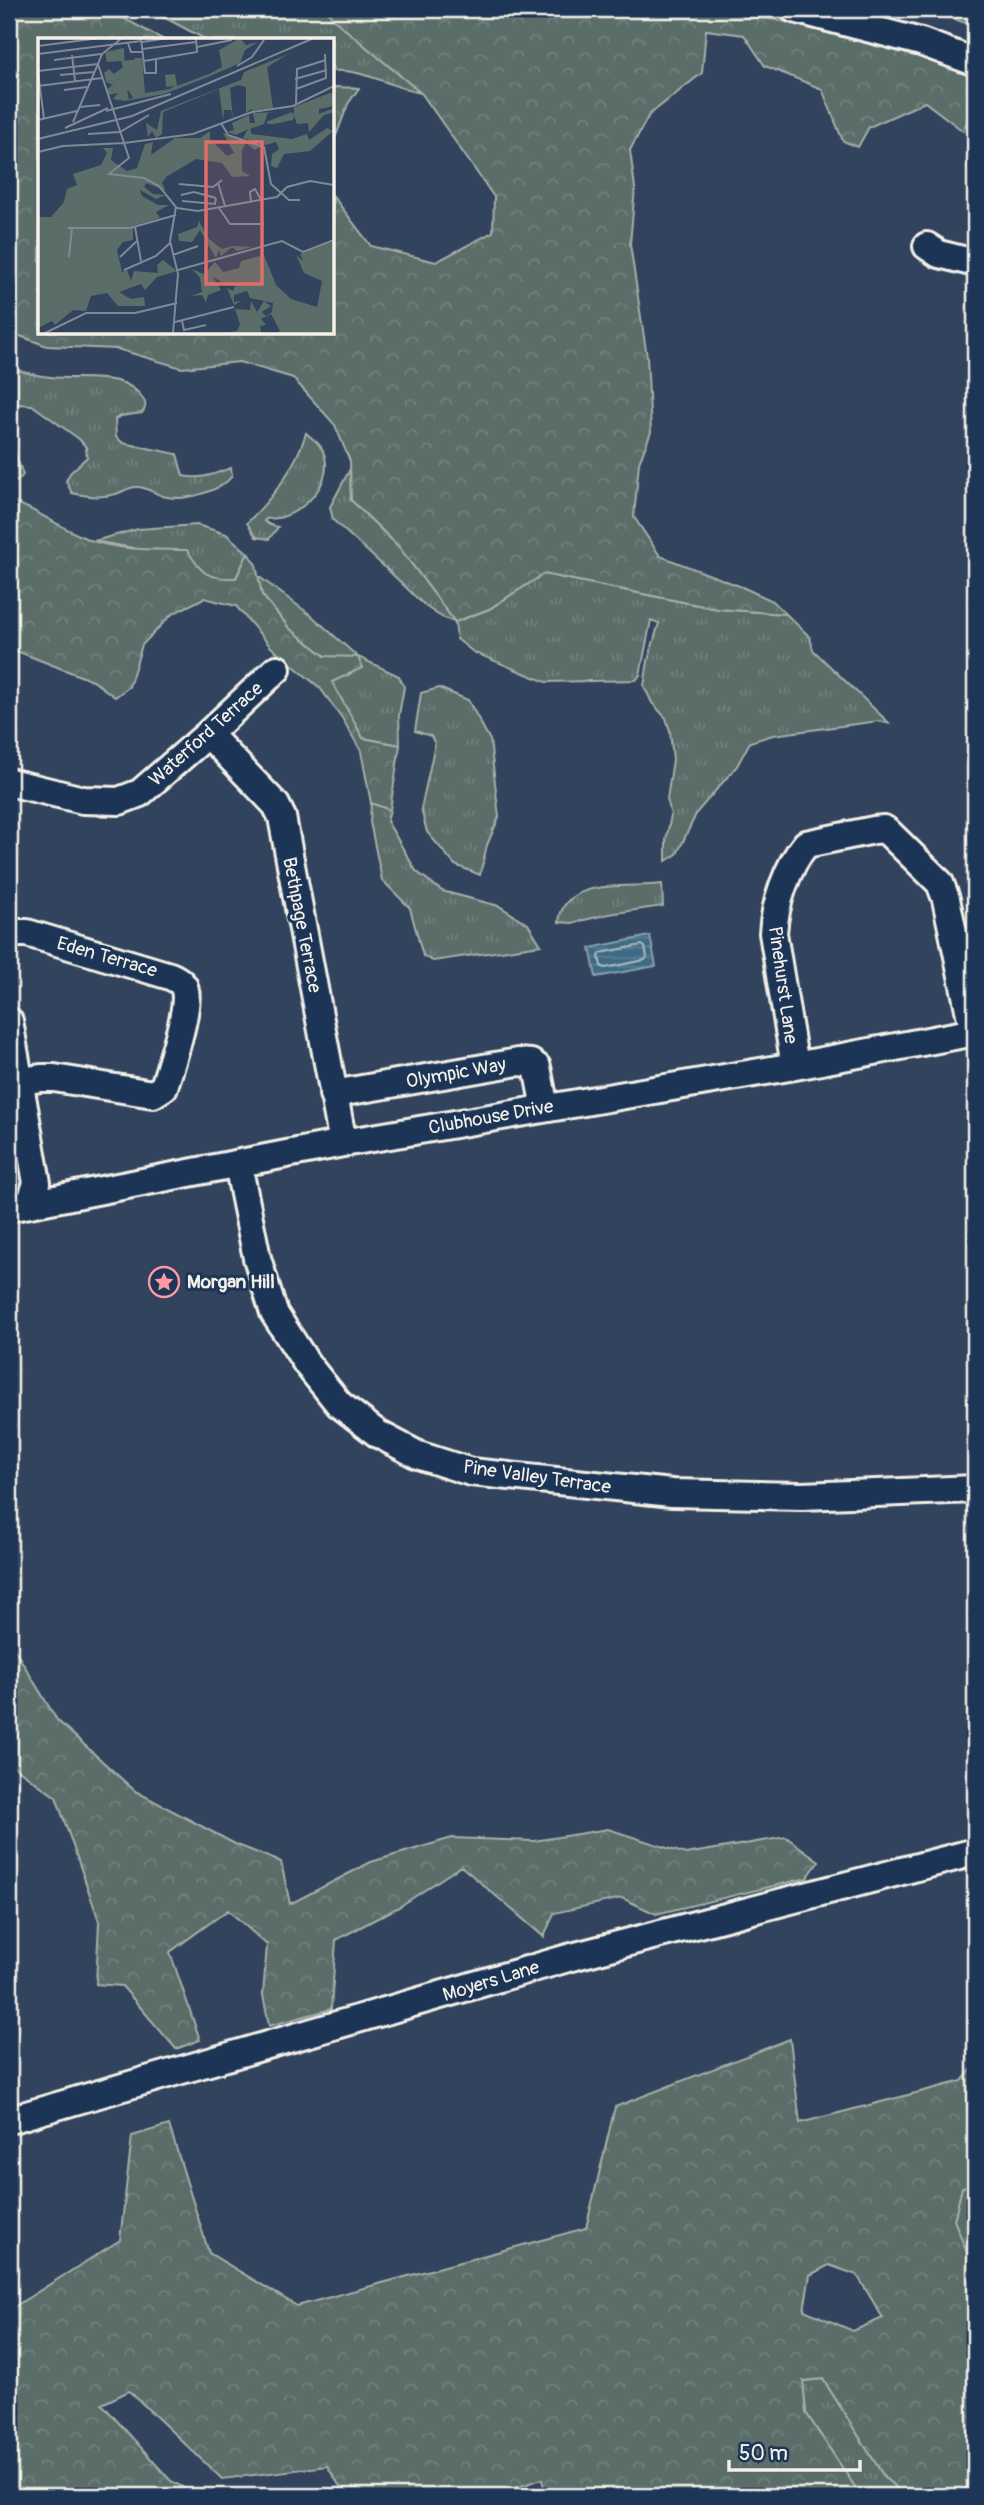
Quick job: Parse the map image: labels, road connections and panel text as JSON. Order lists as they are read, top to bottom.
{
  "streets": {
    "street": [
      "Waterford Terrace",
      "Bethpage Terrace",
      "Eden Terrace",
      "Pinehurst Lane",
      "Olympic Way",
      "Clubhouse Drive",
      "Pine Valley Terrace",
      "Moyers Lane"
    ]
  },
  "crossings": [
    ["Waterford Terrace", "Bethpage Terrace"],
    ["Bethpage Terrace", "Olympic Way"],
    ["Bethpage Terrace", "Clubhouse Drive"],
    ["Pinehurst Lane", "Clubhouse Drive"],
    ["Olympic Way", "Clubhouse Drive"],
    ["Clubhouse Drive", "Pine Valley Terrace"]
  ],
  "places": {
    "place": ["Morgan Hill"]
  },
  "scale_bar": "50 m"
}
